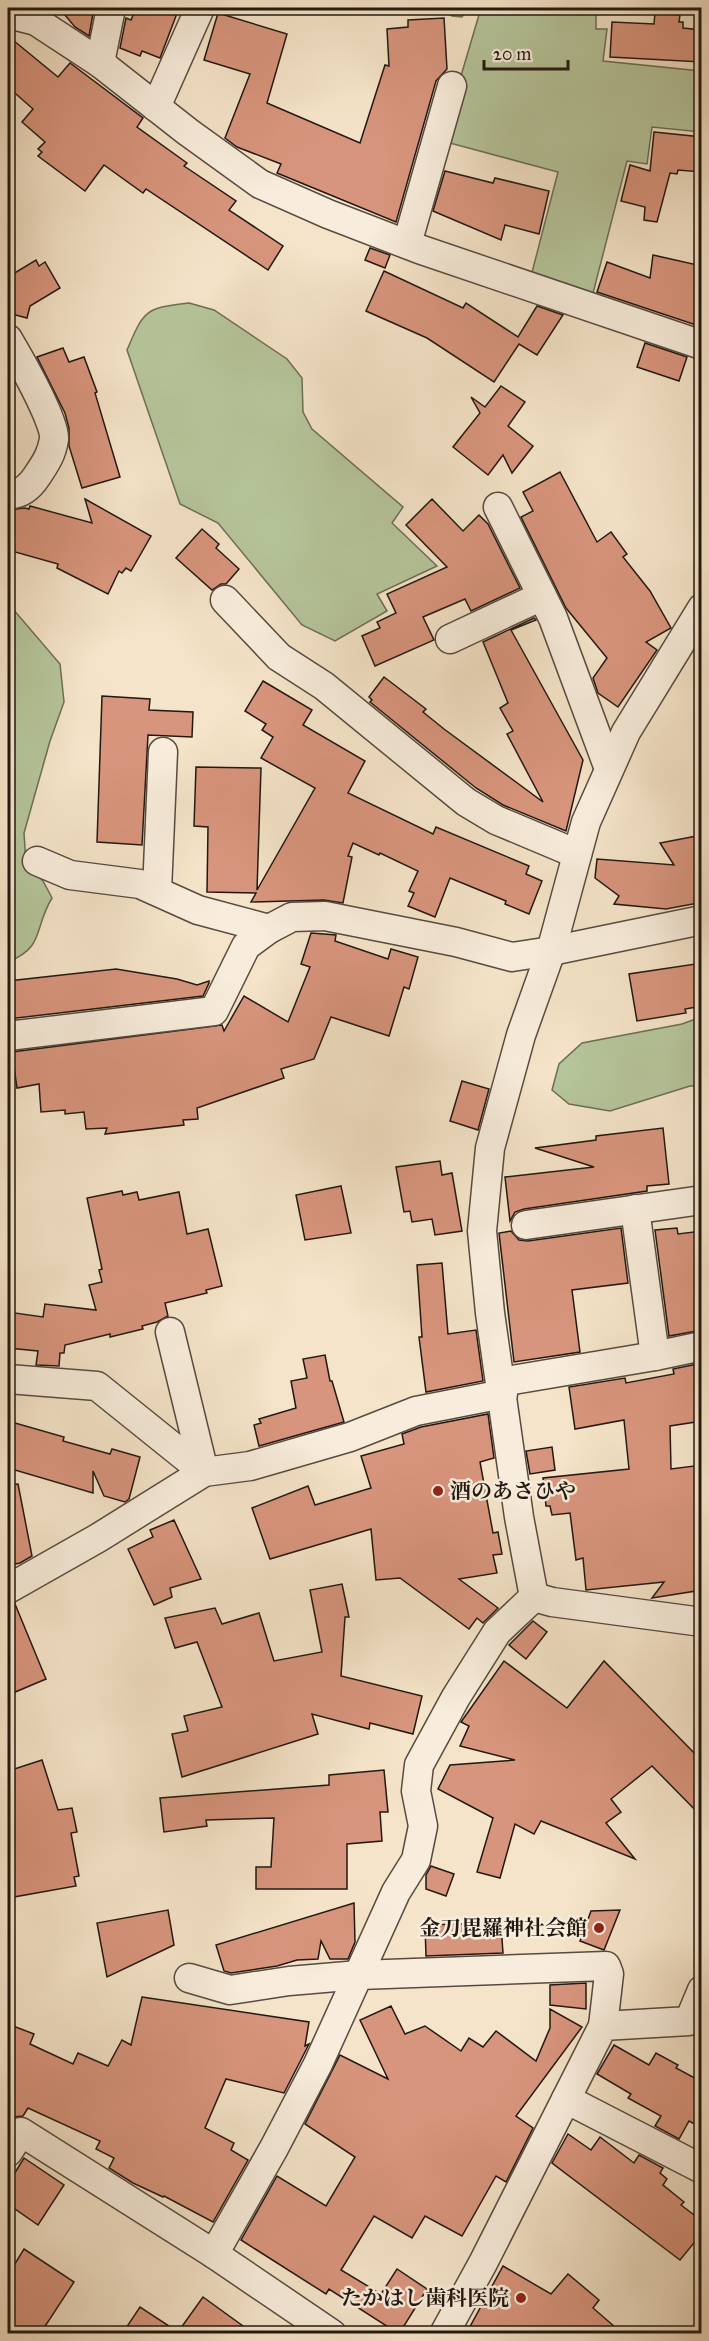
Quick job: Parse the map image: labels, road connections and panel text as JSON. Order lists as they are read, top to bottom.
{
  "places": ["酒のあさひや", "金刀毘羅神社会館", "たかはし歯科医院"],
  "scale_bar": "20 m"
}
